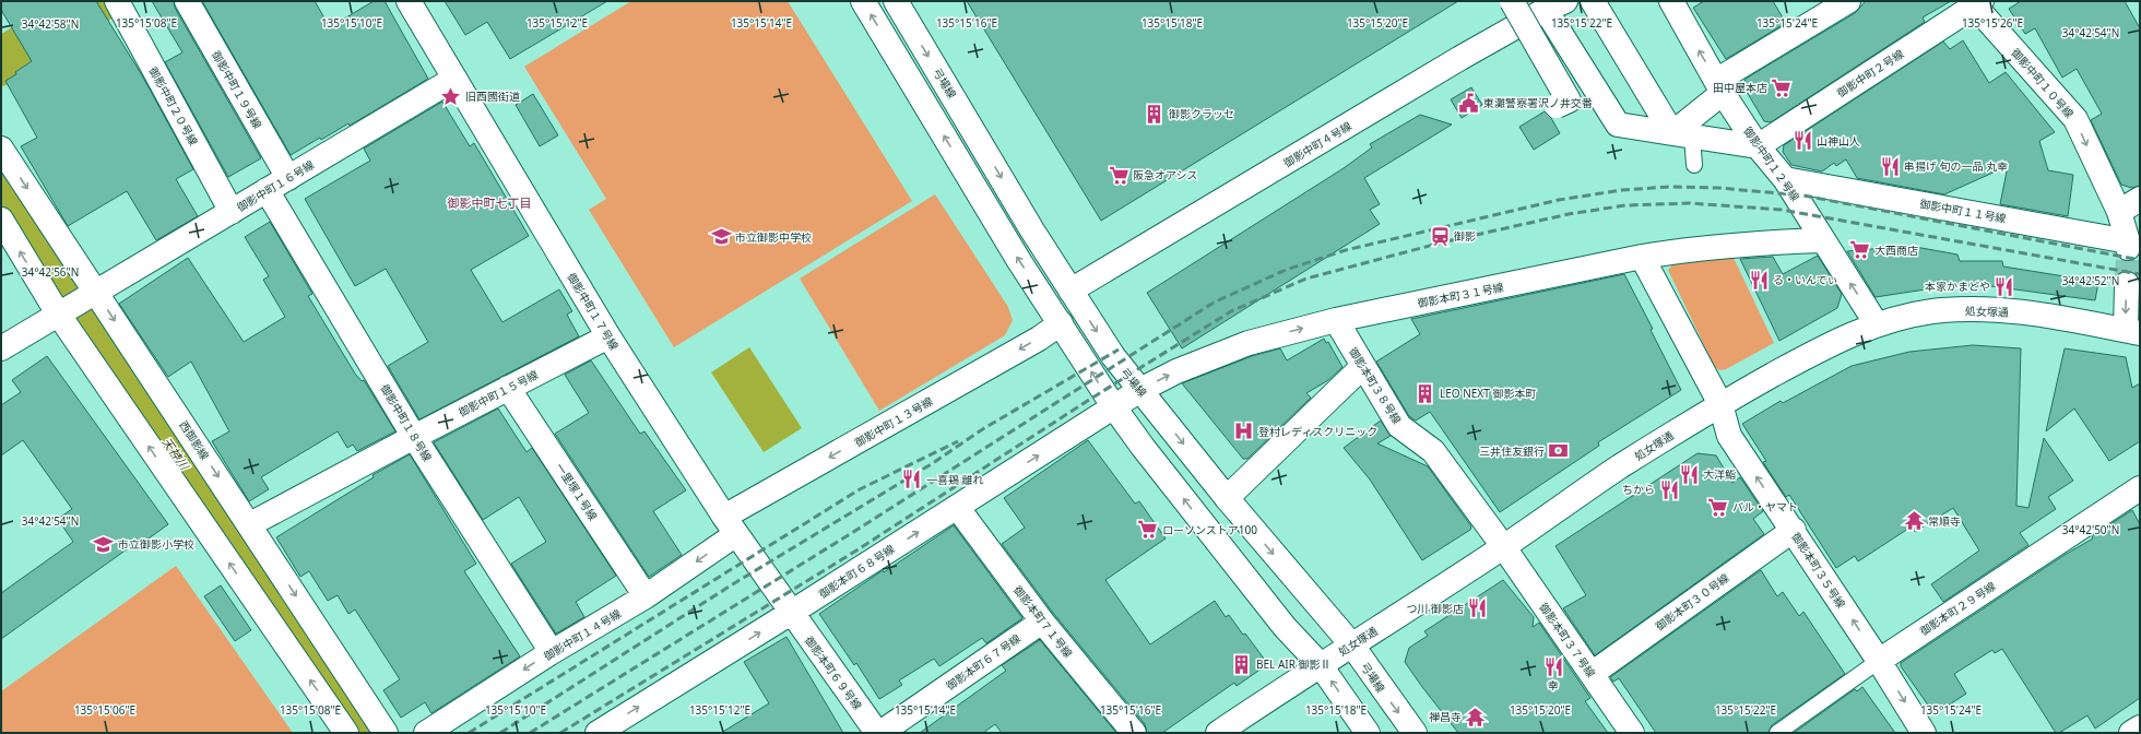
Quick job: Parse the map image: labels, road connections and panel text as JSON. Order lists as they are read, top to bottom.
{
  "streets": {
    "street": [
      "御影中町２号線",
      "弓場線",
      "御影中町１０号線",
      "御影中町１９号線",
      "御影中町２０号線",
      "御影中町４号線",
      "御影中町１２号線",
      "御影中町１６号線",
      "御影中町１１号線",
      "御影本町３１号線",
      "御影中町１７号線",
      "処女塚通",
      "御影本町３８号線",
      "御影中町１５号線",
      "御影中町１３号線",
      "御影中町１８号線",
      "西御影線",
      "一里塚１号線",
      "御影本町３５号線",
      "御影本町６８号線",
      "御影本町３０号線",
      "御影本町２９号線",
      "御影本町７１号線",
      "御影中町１４号線",
      "御影本町３７号線",
      "御影本町６７号線",
      "御影本町６９号線"
    ]
  },
  "crossings": [
    ["御影中町２号線", "御影中町１０号線"],
    ["御影中町２号線", "御影中町１２号線"],
    ["弓場線", "御影中町４号線"],
    ["弓場線", "御影本町３１号線"],
    ["弓場線", "処女塚通"],
    ["御影中町１０号線", "御影中町１１号線"],
    ["御影中町１９号線", "御影中町１６号線"],
    ["御影中町２０号線", "御影中町１６号線"],
    ["御影中町１２号線", "御影中町１１号線"],
    ["御影中町１２号線", "御影本町３１号線"],
    ["御影中町１２号線", "処女塚通"],
    ["御影中町１６号線", "御影中町１７号線"],
    ["御影中町１６号線", "御影中町１８号線"],
    ["御影中町１６号線", "西御影線"],
    ["御影本町３１号線", "御影本町３８号線"],
    ["御影本町３１号線", "御影本町３５号線"],
    ["御影本町３１号線", "御影本町６８号線"],
    ["御影中町１７号線", "御影中町１５号線"],
    ["御影中町１７号線", "御影中町１３号線"],
    ["御影中町１７号線", "御影本町６８号線"],
    ["御影中町１７号線", "御影中町１４号線"],
    ["御影中町１７号線", "御影本町６９号線"],
    ["処女塚通", "御影本町３８号線"],
    ["処女塚通", "御影本町３５号線"],
    ["処女塚通", "御影本町３７号線"],
    ["御影本町３８号線", "御影本町３７号線"],
    ["御影中町１５号線", "御影中町１８号線"],
    ["御影中町１５号線", "西御影線"],
    ["御影中町１５号線", "一里塚１号線"],
    ["御影中町１３号線", "御影中町１４号線"],
    ["御影中町１８号線", "御影中町１４号線"],
    ["一里塚１号線", "御影中町１４号線"],
    ["御影本町３５号線", "御影本町３０号線"],
    ["御影本町３５号線", "御影本町２９号線"],
    ["御影本町６８号線", "御影本町７１号線"],
    ["御影本町６８号線", "御影本町６９号線"],
    ["御影本町３０号線", "御影本町３７号線"],
    ["御影本町７１号線", "御影本町６７号線"]
  ],
  "one_way": [
    "御影中町１０号線",
    "御影中町１３号線",
    "御影本町６８号線",
    "御影中町１４号線"
  ],
  "districts": ["御影中町七丁目"],
  "water": ["天神川"],
  "places": {
    "supermarket": [
      "田中屋本店",
      "阪急オアシス",
      "大西商店",
      "パル・ヤマト",
      "ローソンストア100"
    ],
    "place": ["旧西國街道"],
    "public building": ["東灘警察署沢ノ井交番"],
    "building": ["御影クラッセ", "LEO NEXT 御影本町", "BEL AIR 御影Ⅱ"],
    "restaurant": [
      "山神山人",
      "串揚げ 旬の一品 丸幸",
      "る・いんでぃ",
      "本家かまどや",
      "大洋鮨",
      "一喜鶏 離れ",
      "ちから",
      "つ川 御影店",
      "幸"
    ],
    "station": ["御影"],
    "school or university": ["市立御影中学校", "市立御影小学校"],
    "hospital": ["登村レディスクリニック"],
    "bank": ["三井住友銀行"],
    "temple": ["常順寺", "禅昌寺"]
  },
  "coordinates": [
    "135°15'08\"E",
    "135°15'10\"E",
    "135°15'12\"E",
    "135°15'14\"E",
    "135°15'16\"E",
    "135°15'18\"E",
    "135°15'20\"E",
    "135°15'22\"E",
    "135°15'24\"E",
    "135°15'26\"E",
    "34°42'58\"N",
    "34°42'54\"N",
    "34°42'56\"N",
    "34°42'52\"N",
    "34°42'50\"N",
    "135°15'06\"E"
  ]
}
